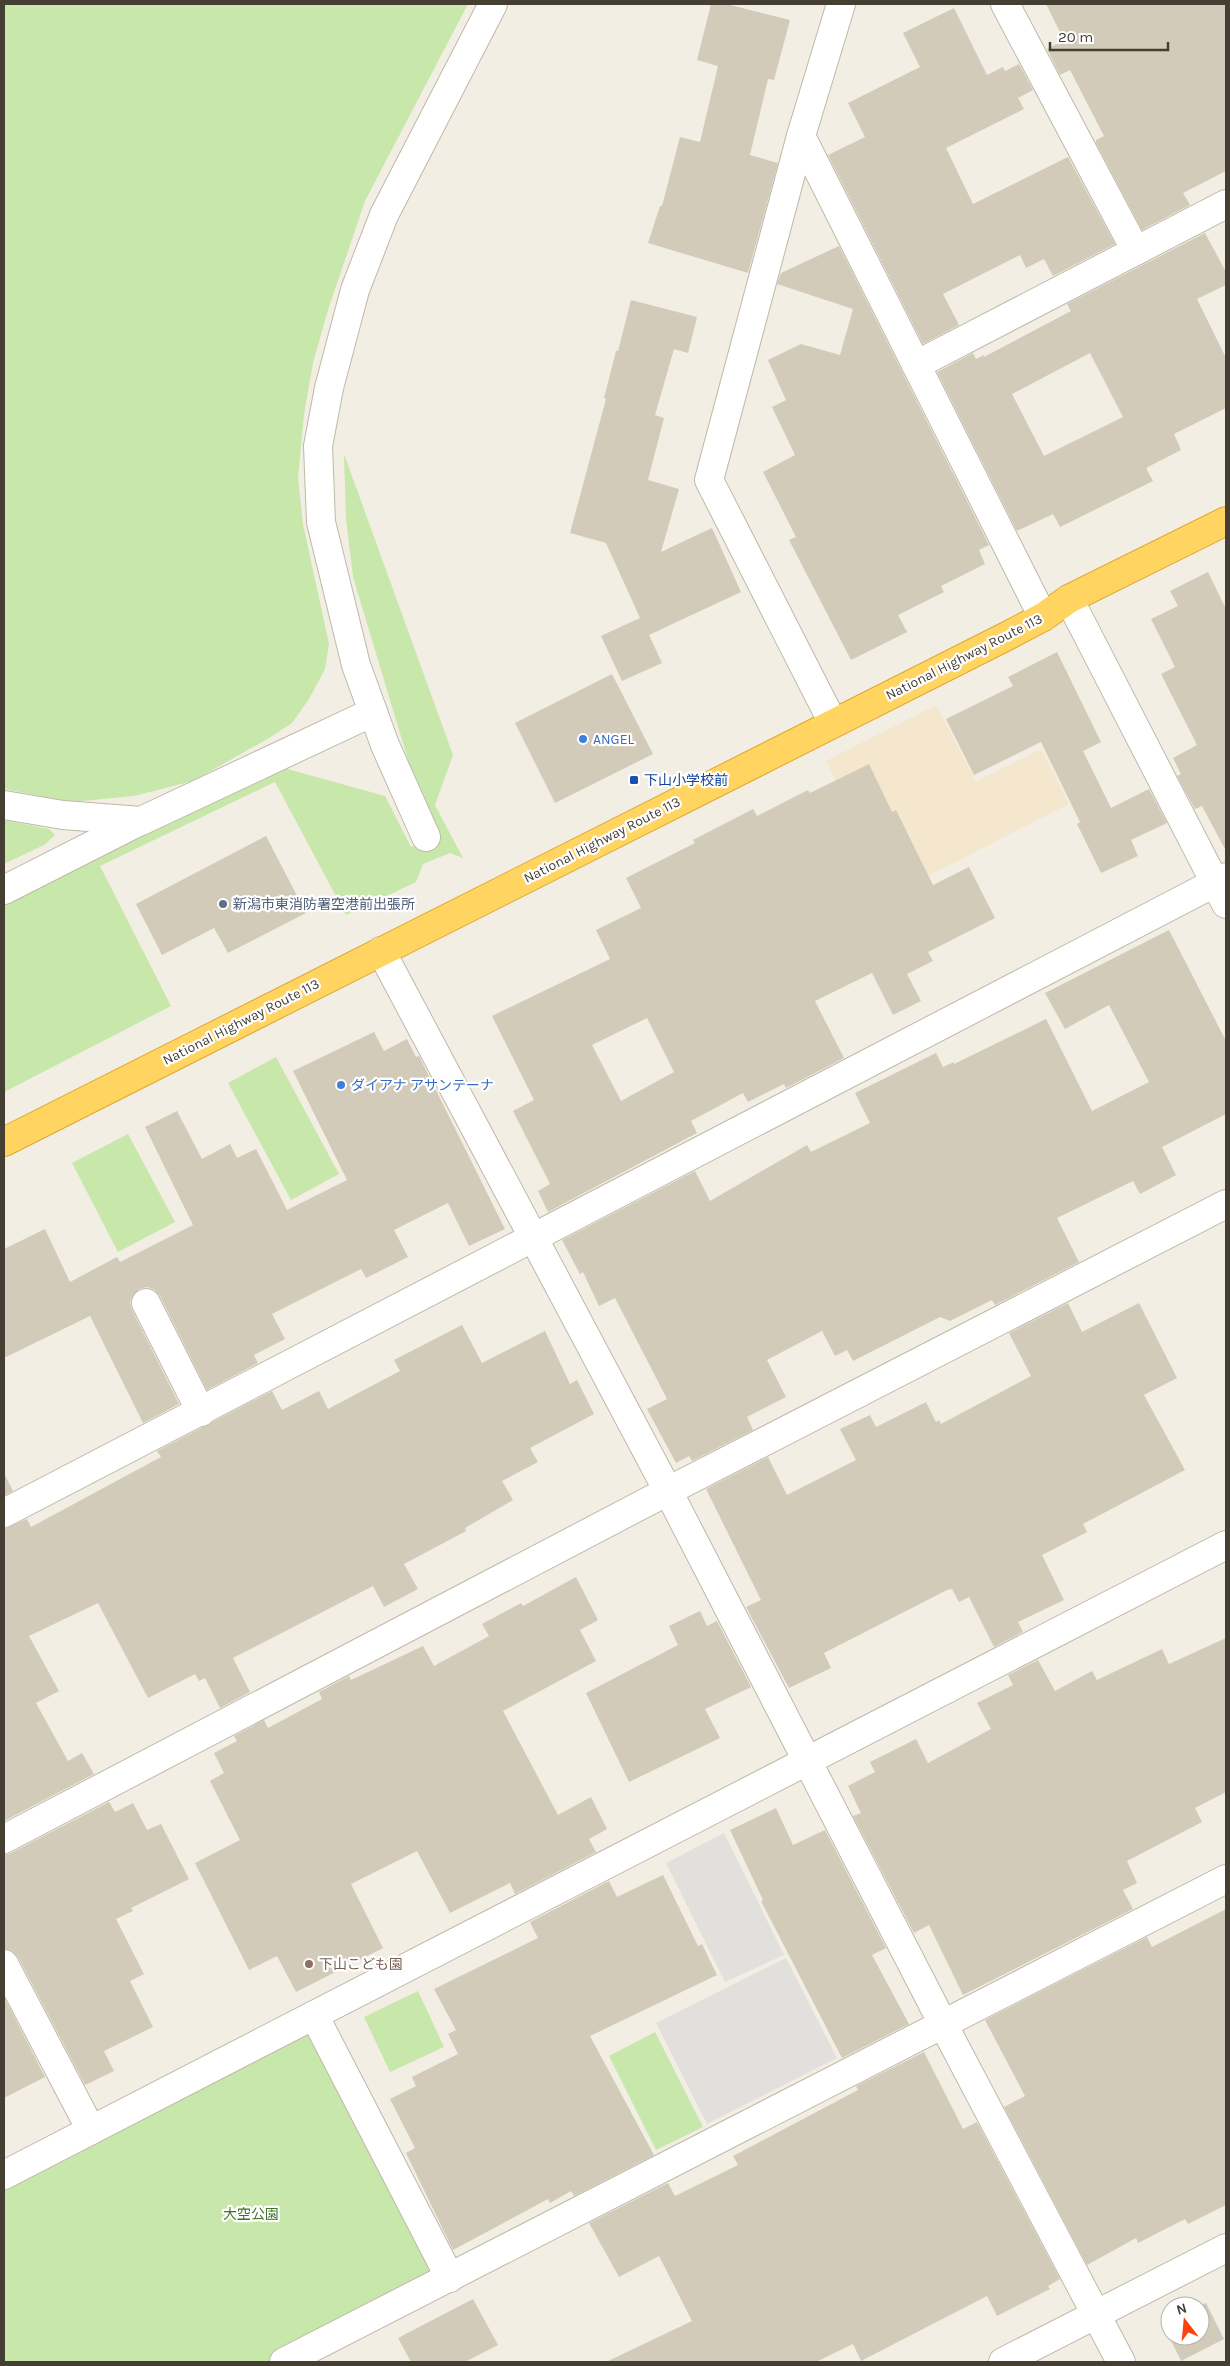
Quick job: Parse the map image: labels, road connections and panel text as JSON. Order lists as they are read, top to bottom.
{
  "streets": {
    "highway": ["National Highway Route 113"]
  },
  "parks": ["大空公園"],
  "places": {
    "other": [
      "ANGEL",
      "新潟市東消防署空港前出張所",
      "ダイアナ アサンテーナ",
      "下山こども園"
    ],
    "transit": ["下山小学校前"]
  },
  "scale_bar": "20 m",
  "north": "top"
}
